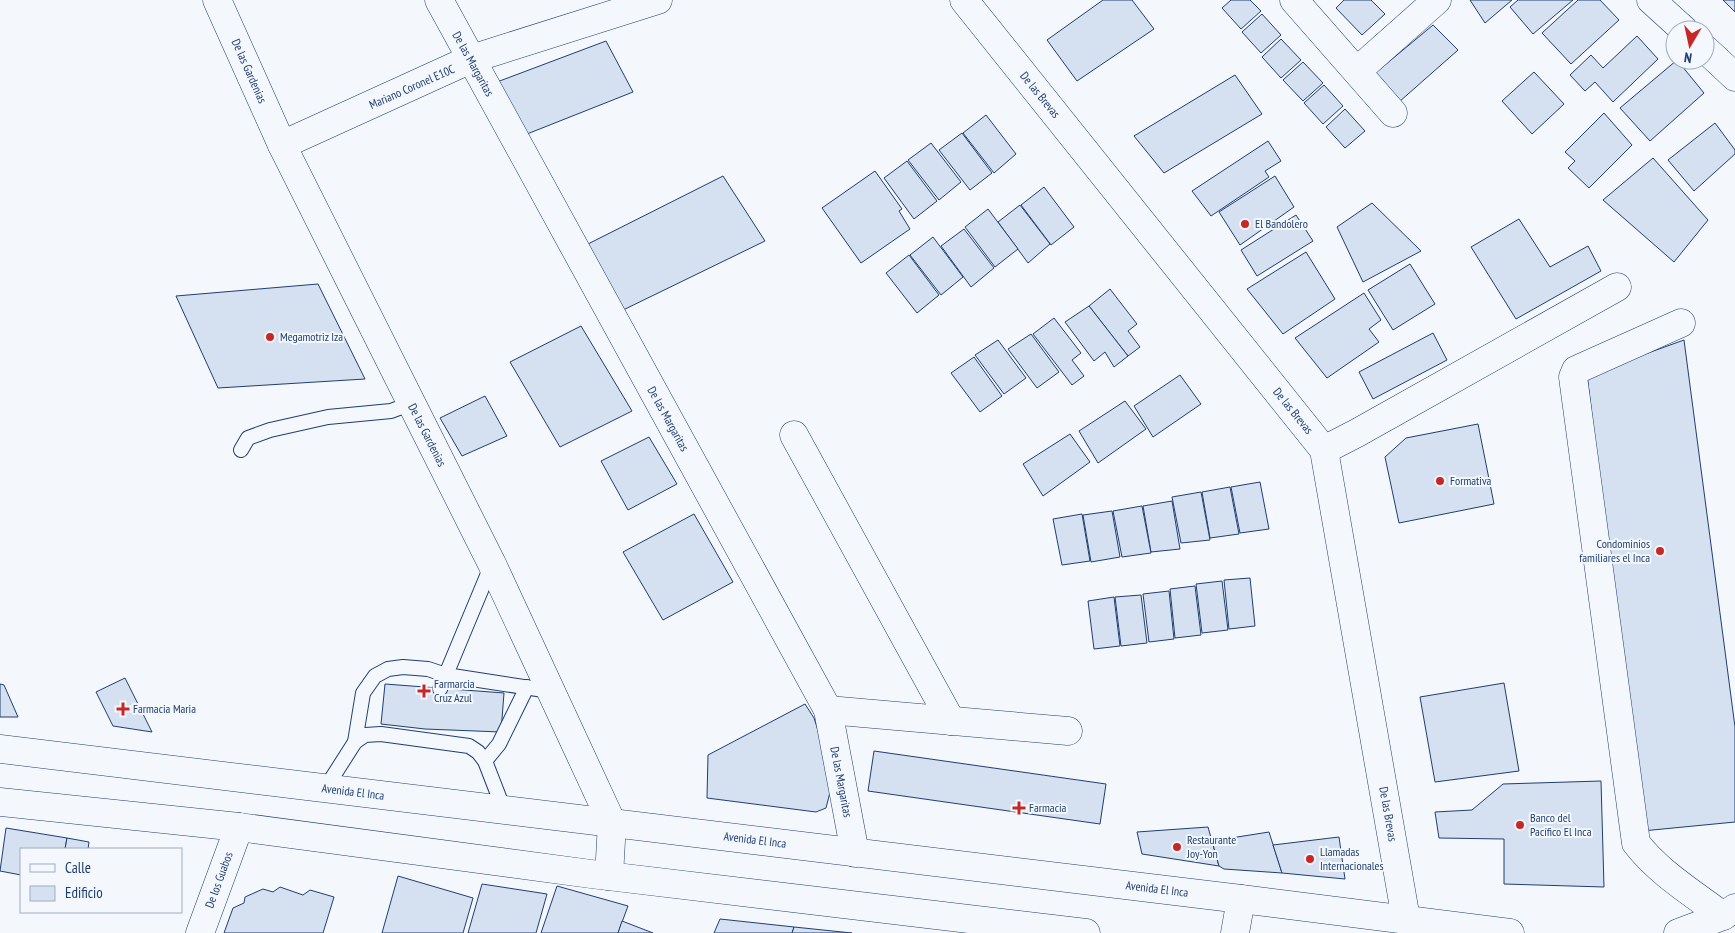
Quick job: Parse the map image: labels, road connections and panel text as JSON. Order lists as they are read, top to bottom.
{
  "streets": {
    "street": [
      "De las Margaritas",
      "De las Gardenias",
      "Mariano Coronel E10C",
      "De las Brevas",
      "Avenida El Inca",
      "De los Guabos"
    ]
  },
  "crossings": [
    ["De las Margaritas", "Mariano Coronel E10C"],
    ["De las Margaritas", "Avenida El Inca"],
    ["De las Gardenias", "Mariano Coronel E10C"],
    ["De las Gardenias", "Avenida El Inca"],
    ["De las Brevas", "Avenida El Inca"]
  ],
  "places": {
    "other": [
      "El Bandolero",
      "Megamotriz Iza",
      "Formativa",
      "Condominios familiares el Inca",
      "Banco del Pacífico El Inca",
      "Restaurante Joy-Yon",
      "Llamadas Internacionales"
    ],
    "health": ["Farmarcia Cruz Azul", "Farmacia Maria", "Farmacia"]
  },
  "legend": ["Calle", "Edificio"],
  "north": "bottom"
}
